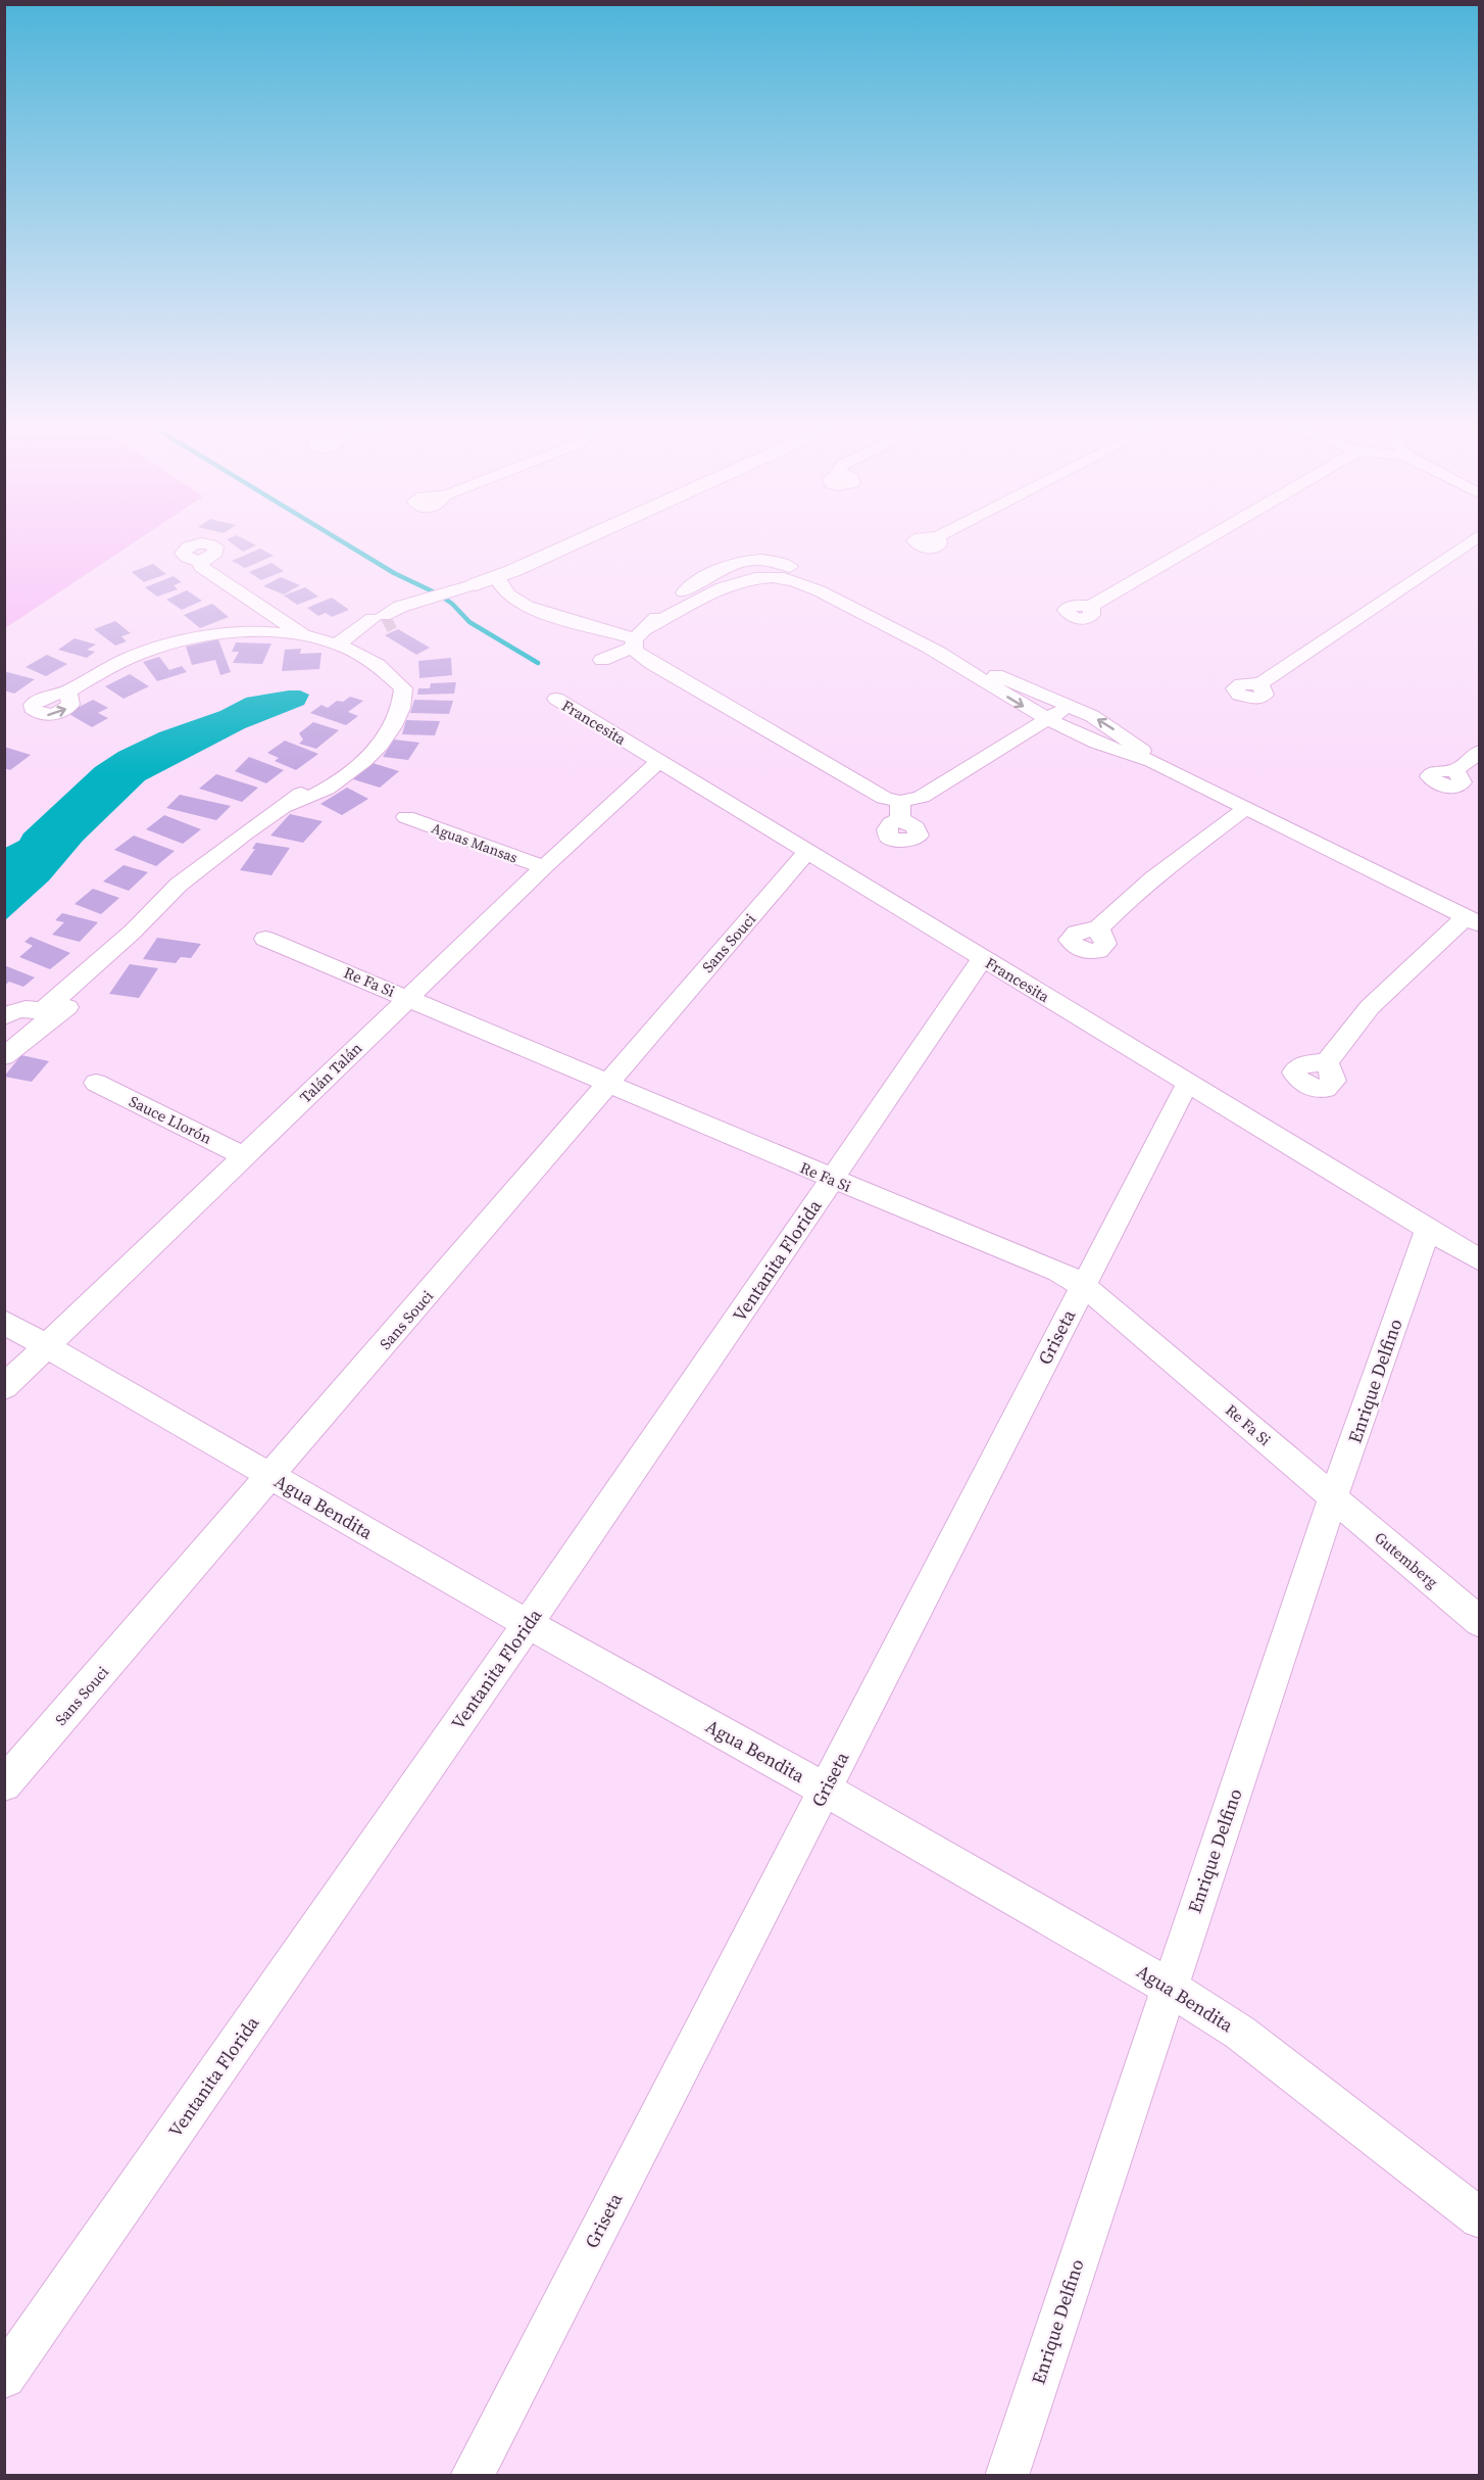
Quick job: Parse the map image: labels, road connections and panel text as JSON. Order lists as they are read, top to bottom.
{
  "streets": {
    "street": [
      "Francesita",
      "Aguas Mansas",
      "Sans Souci",
      "Re Fa Si",
      "Talán Talán",
      "Sauce Llorón",
      "Ventanita Florida",
      "Griseta",
      "Enrique Delfino",
      "Agua Bendita",
      "Gutemberg"
    ]
  },
  "crossings": [
    ["Francesita", "Sans Souci"],
    ["Francesita", "Talán Talán"],
    ["Francesita", "Ventanita Florida"],
    ["Francesita", "Griseta"],
    ["Francesita", "Enrique Delfino"],
    ["Aguas Mansas", "Talán Talán"],
    ["Sans Souci", "Re Fa Si"],
    ["Sans Souci", "Agua Bendita"],
    ["Re Fa Si", "Talán Talán"],
    ["Re Fa Si", "Ventanita Florida"],
    ["Re Fa Si", "Griseta"],
    ["Re Fa Si", "Enrique Delfino"],
    ["Re Fa Si", "Gutemberg"],
    ["Talán Talán", "Sauce Llorón"],
    ["Talán Talán", "Agua Bendita"],
    ["Ventanita Florida", "Agua Bendita"],
    ["Griseta", "Agua Bendita"],
    ["Enrique Delfino", "Agua Bendita"],
    ["Enrique Delfino", "Gutemberg"]
  ]
}
